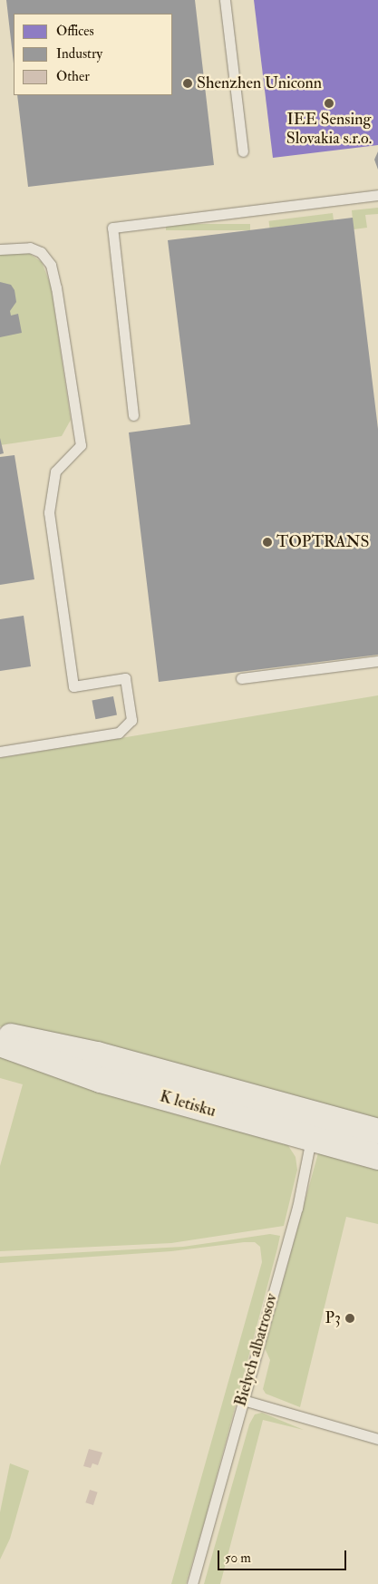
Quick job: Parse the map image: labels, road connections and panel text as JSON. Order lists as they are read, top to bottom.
{
  "streets": {
    "street": ["K letisku"],
    "lane": ["Bielych albatrosov"]
  },
  "crossings": [
    ["K letisku", "Bielych albatrosov"]
  ],
  "places": [
    "Shenzhen Uniconn",
    "IEE Sensing Slovakia s.r.o.",
    "TOPTRANS",
    "P3"
  ],
  "legend": ["Offices", "Industry", "Other"],
  "scale_bar": "50 m"
}
